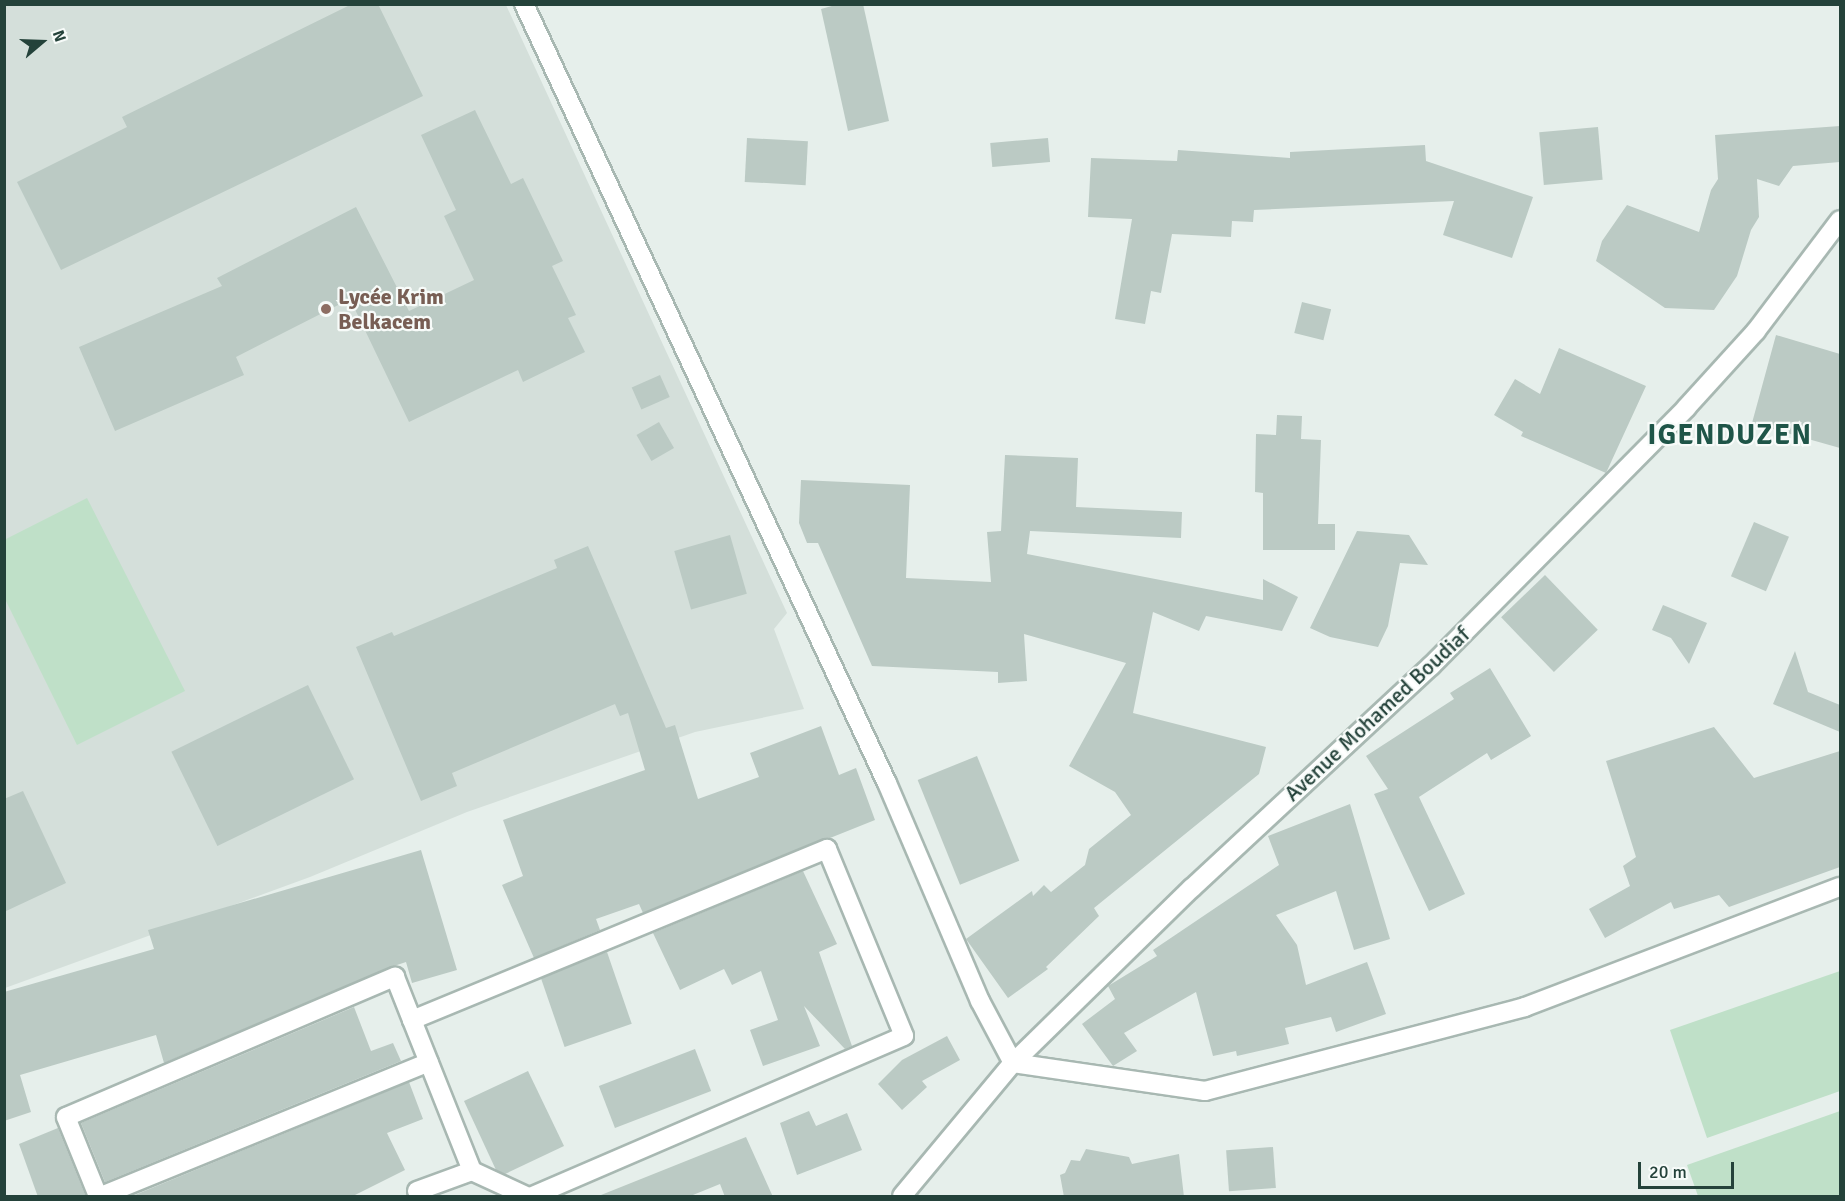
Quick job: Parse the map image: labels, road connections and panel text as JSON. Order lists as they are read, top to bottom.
{
  "streets": {
    "street": ["Avenue Mohamed Boudiaf"]
  },
  "districts": ["IGENDUZEN"],
  "places": ["Lycée Krim Belkacem"],
  "scale_bar": "20 m",
  "north": "right"
}
